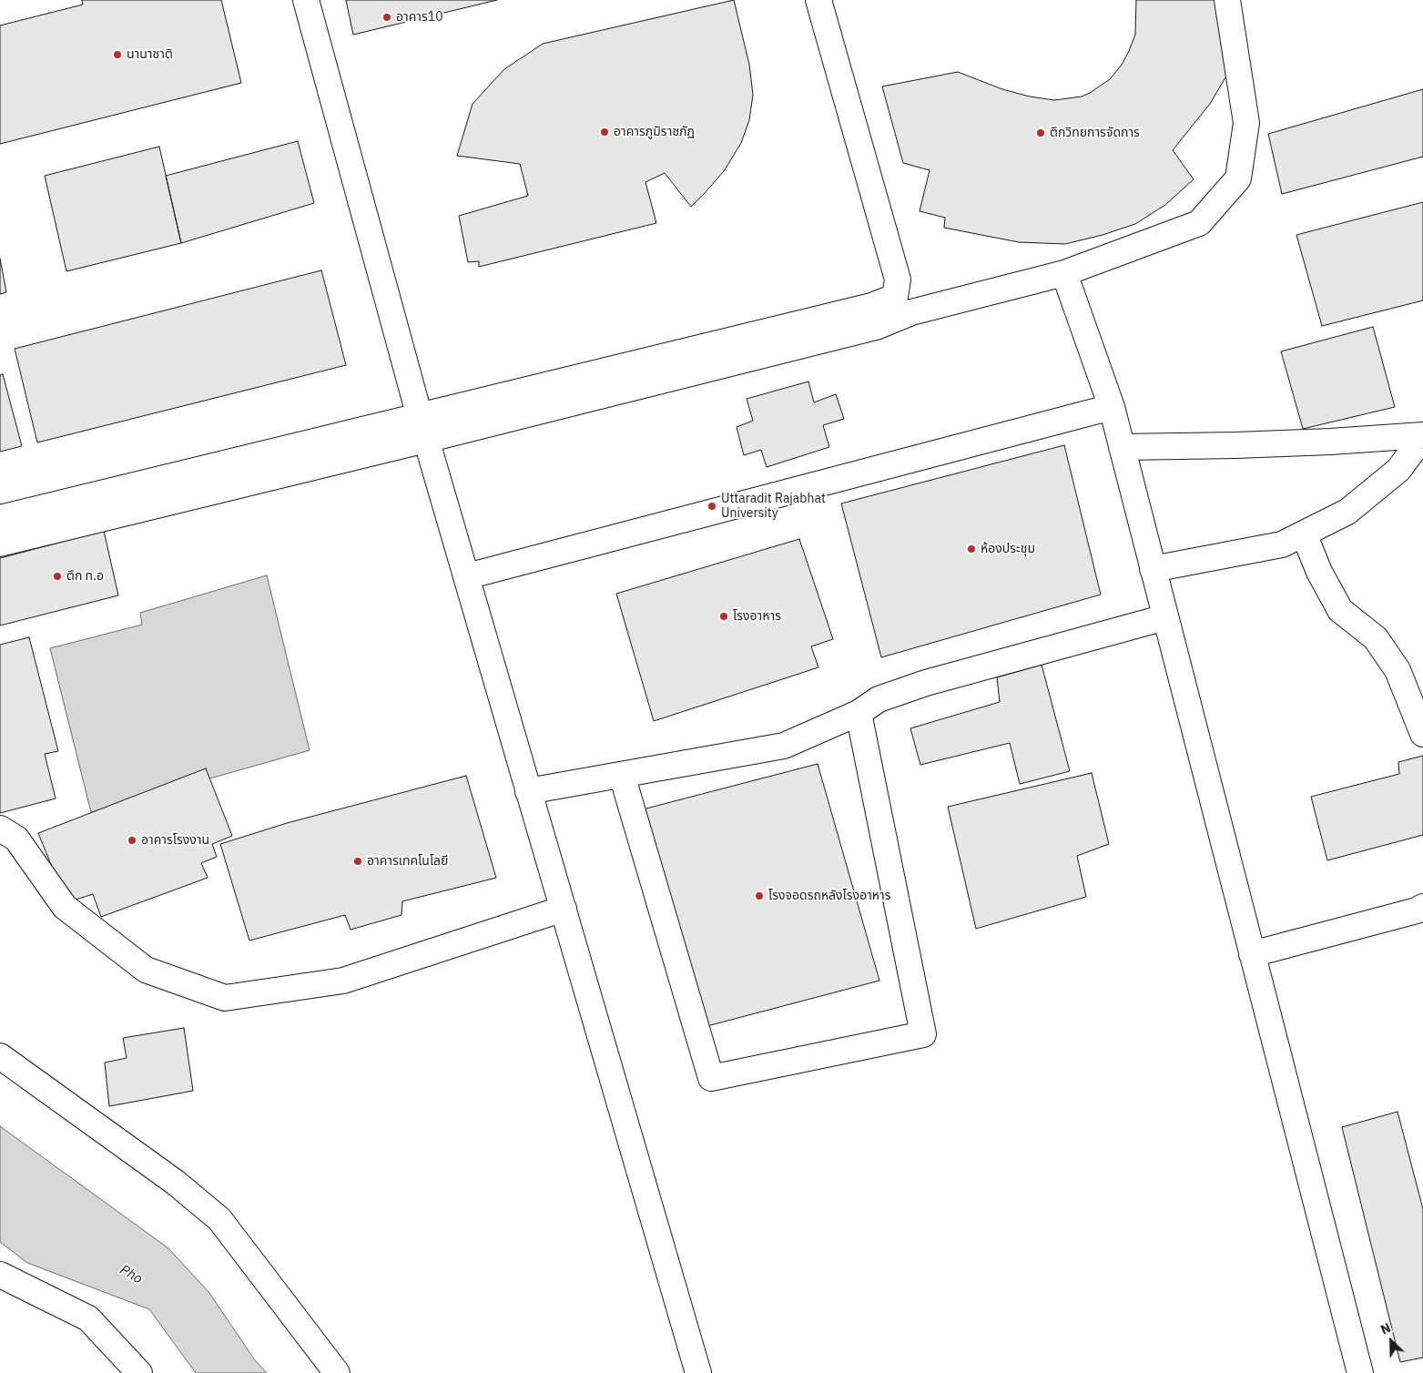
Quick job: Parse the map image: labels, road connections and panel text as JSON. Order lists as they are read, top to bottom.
{
  "water": ["Pho"],
  "places": [
    "อาคาร10",
    "นานาชาติ",
    "อาคารภูมิราชภัฏ",
    "ตึกวิทยการจัดการ",
    "Uttaradit Rajabhat University",
    "ห้องประชุม",
    "ตึก ท.อ",
    "โรงอาหาร",
    "อาคารโรงงาน",
    "อาคารเทคโนโลยี",
    "โรงจอดรถหลังโรงอาหาร"
  ],
  "north": "top left"
}
